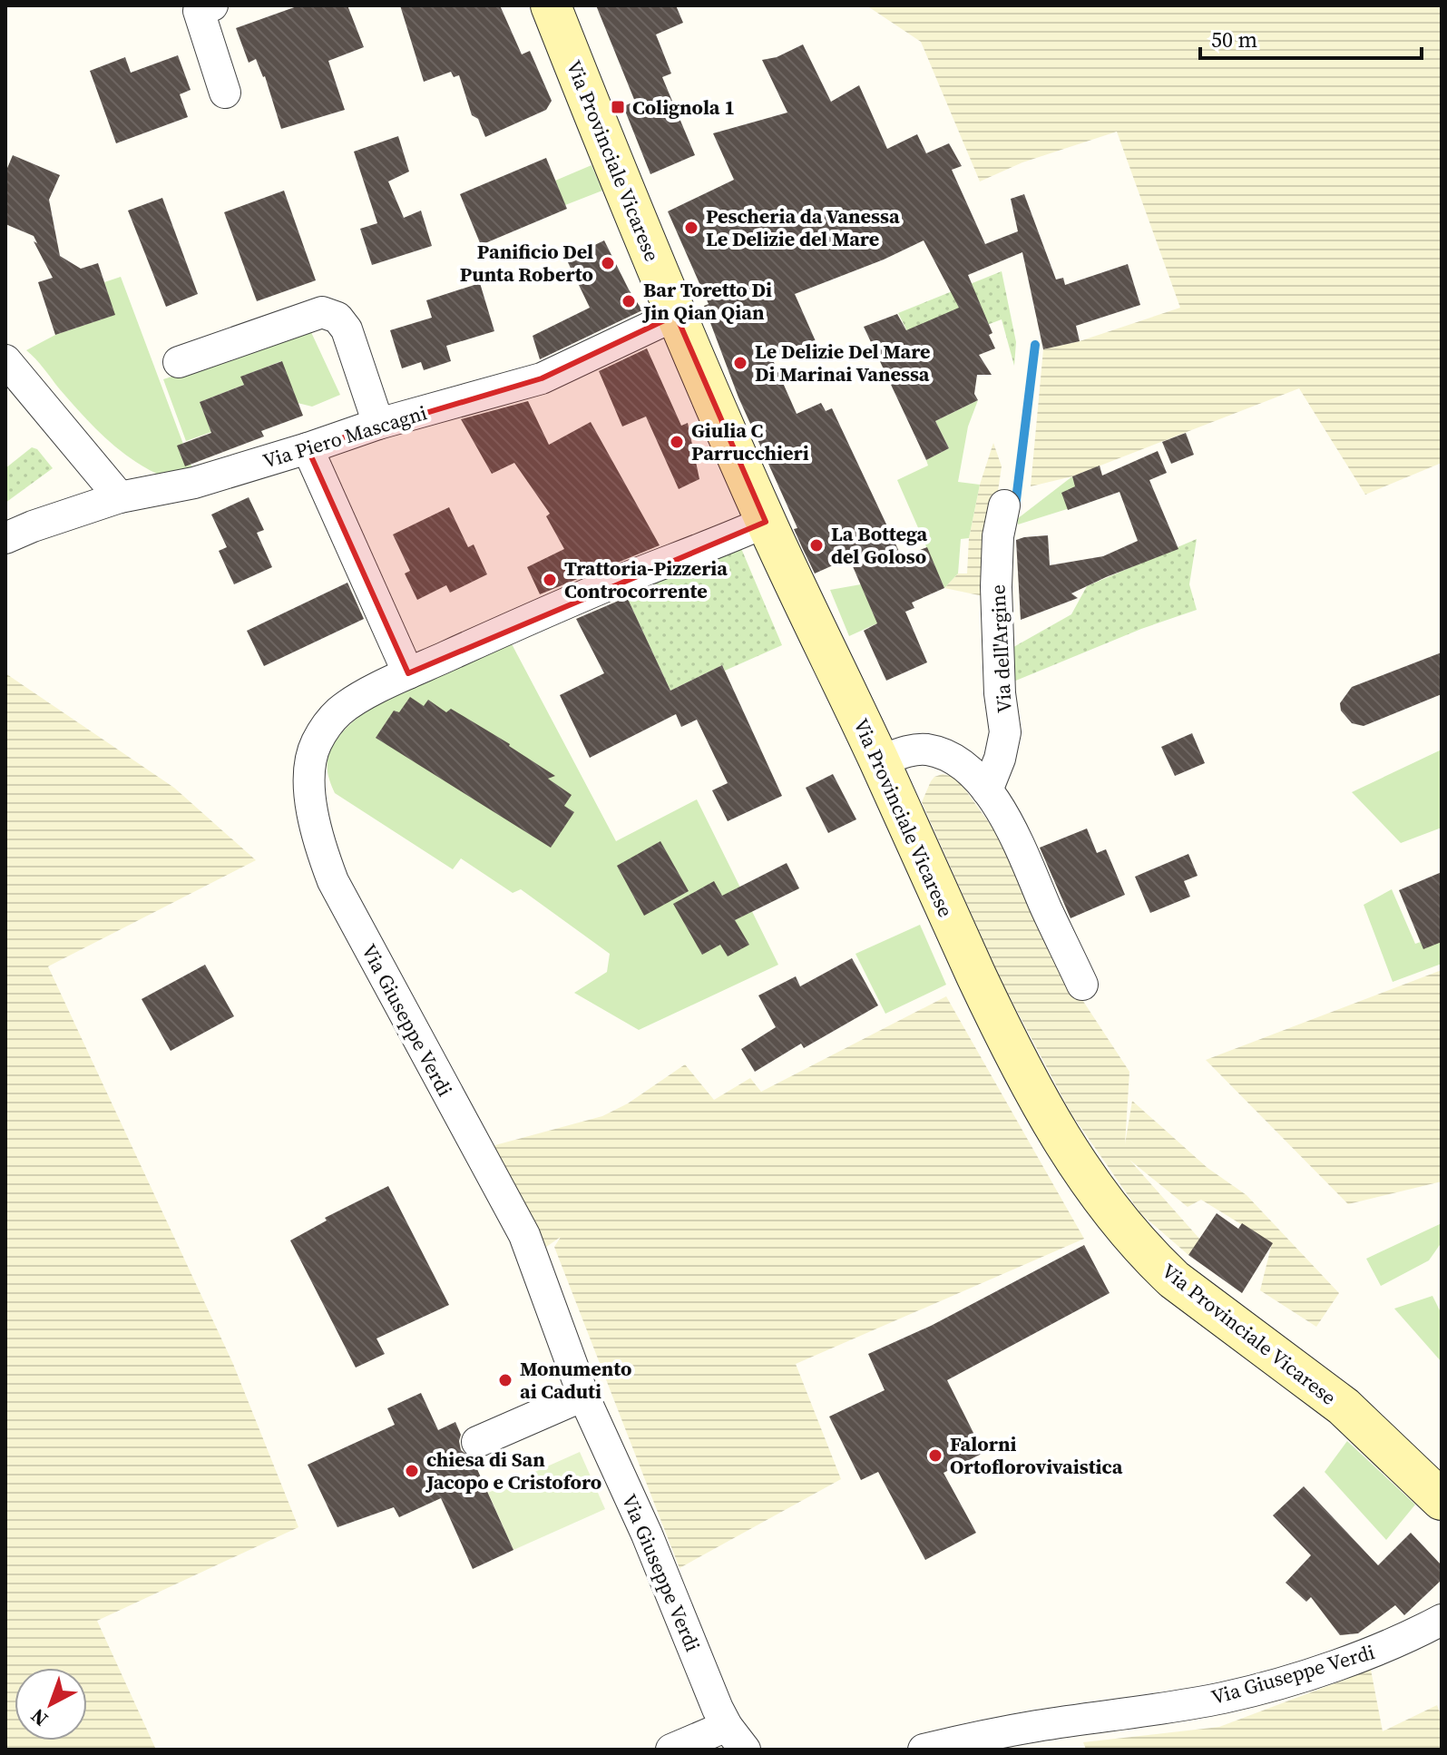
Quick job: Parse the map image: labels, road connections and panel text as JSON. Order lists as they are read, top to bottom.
{
  "streets": {
    "main road": ["Via Provinciale Vicarese"],
    "street": ["Via Piero Mascagni", "Via dell'Argine", "Via Giuseppe Verdi"]
  },
  "crossings": [
    ["Via Provinciale Vicarese", "Via Piero Mascagni"],
    ["Via Provinciale Vicarese", "Via Giuseppe Verdi"]
  ],
  "places": {
    "transit": ["Colignola 1"],
    "other": [
      "Pescheria da Vanessa Le Delizie del Mare",
      "Panificio Del Punta Roberto",
      "Bar Toretto Di Jin Qian Qian",
      "Le Delizie Del Mare Di Marinai Vanessa",
      "Giulia C Parrucchieri",
      "La Bottega del Goloso",
      "Trattoria-Pizzeria Controcorrente",
      "Monumento ai Caduti",
      "Falorni Ortoflorovivaistica",
      "chiesa di San Jacopo e Cristoforo"
    ]
  },
  "scale_bar": "50 m",
  "north": "bottom left"
}
